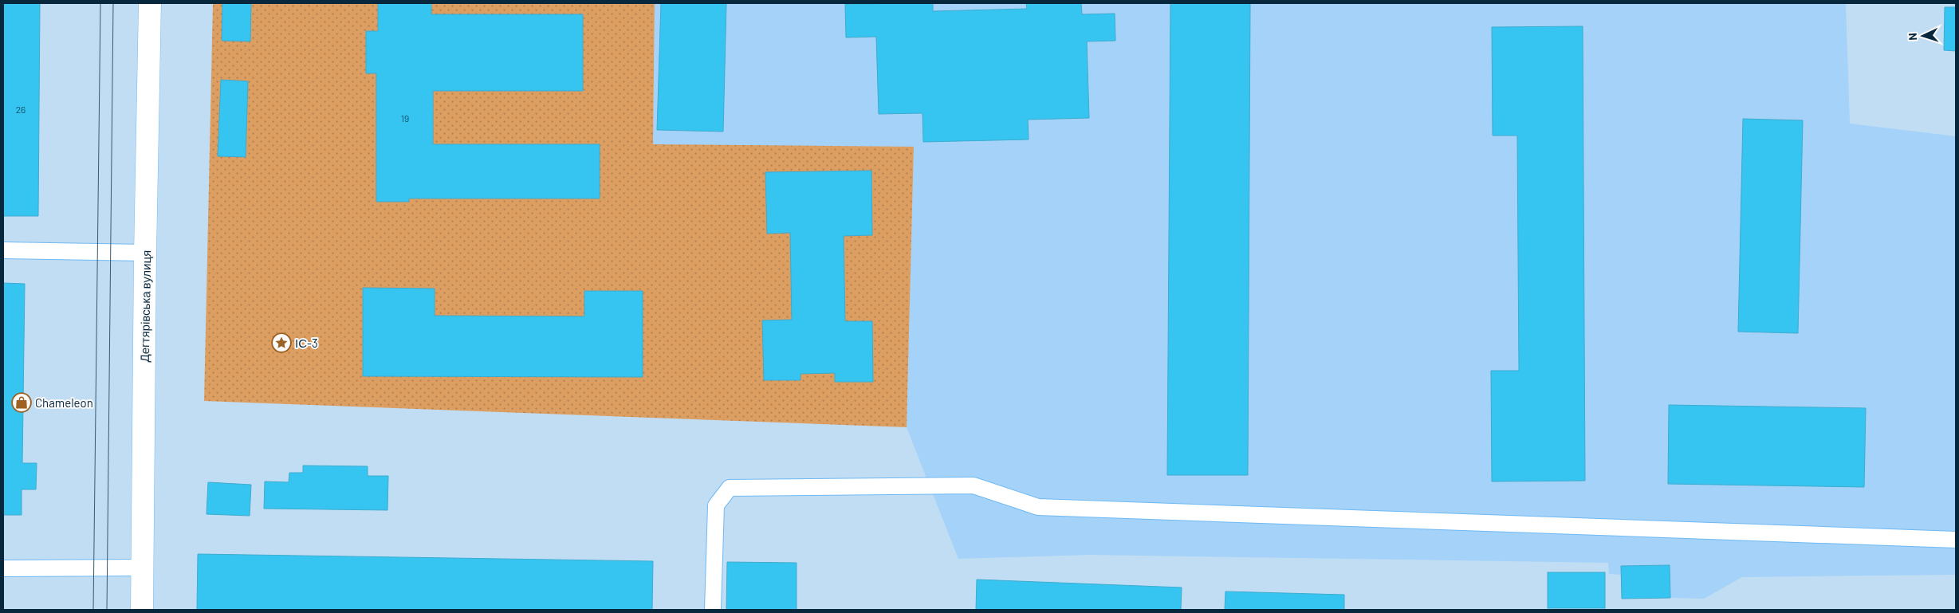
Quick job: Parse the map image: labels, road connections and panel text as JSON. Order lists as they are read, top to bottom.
{
  "streets": {
    "main road": ["Дегтярівська вулиця"]
  },
  "places": {
    "place": ["ІС-3"],
    "shop": ["Chameleon"]
  },
  "house_numbers": ["26", "19"],
  "north": "left"
}
